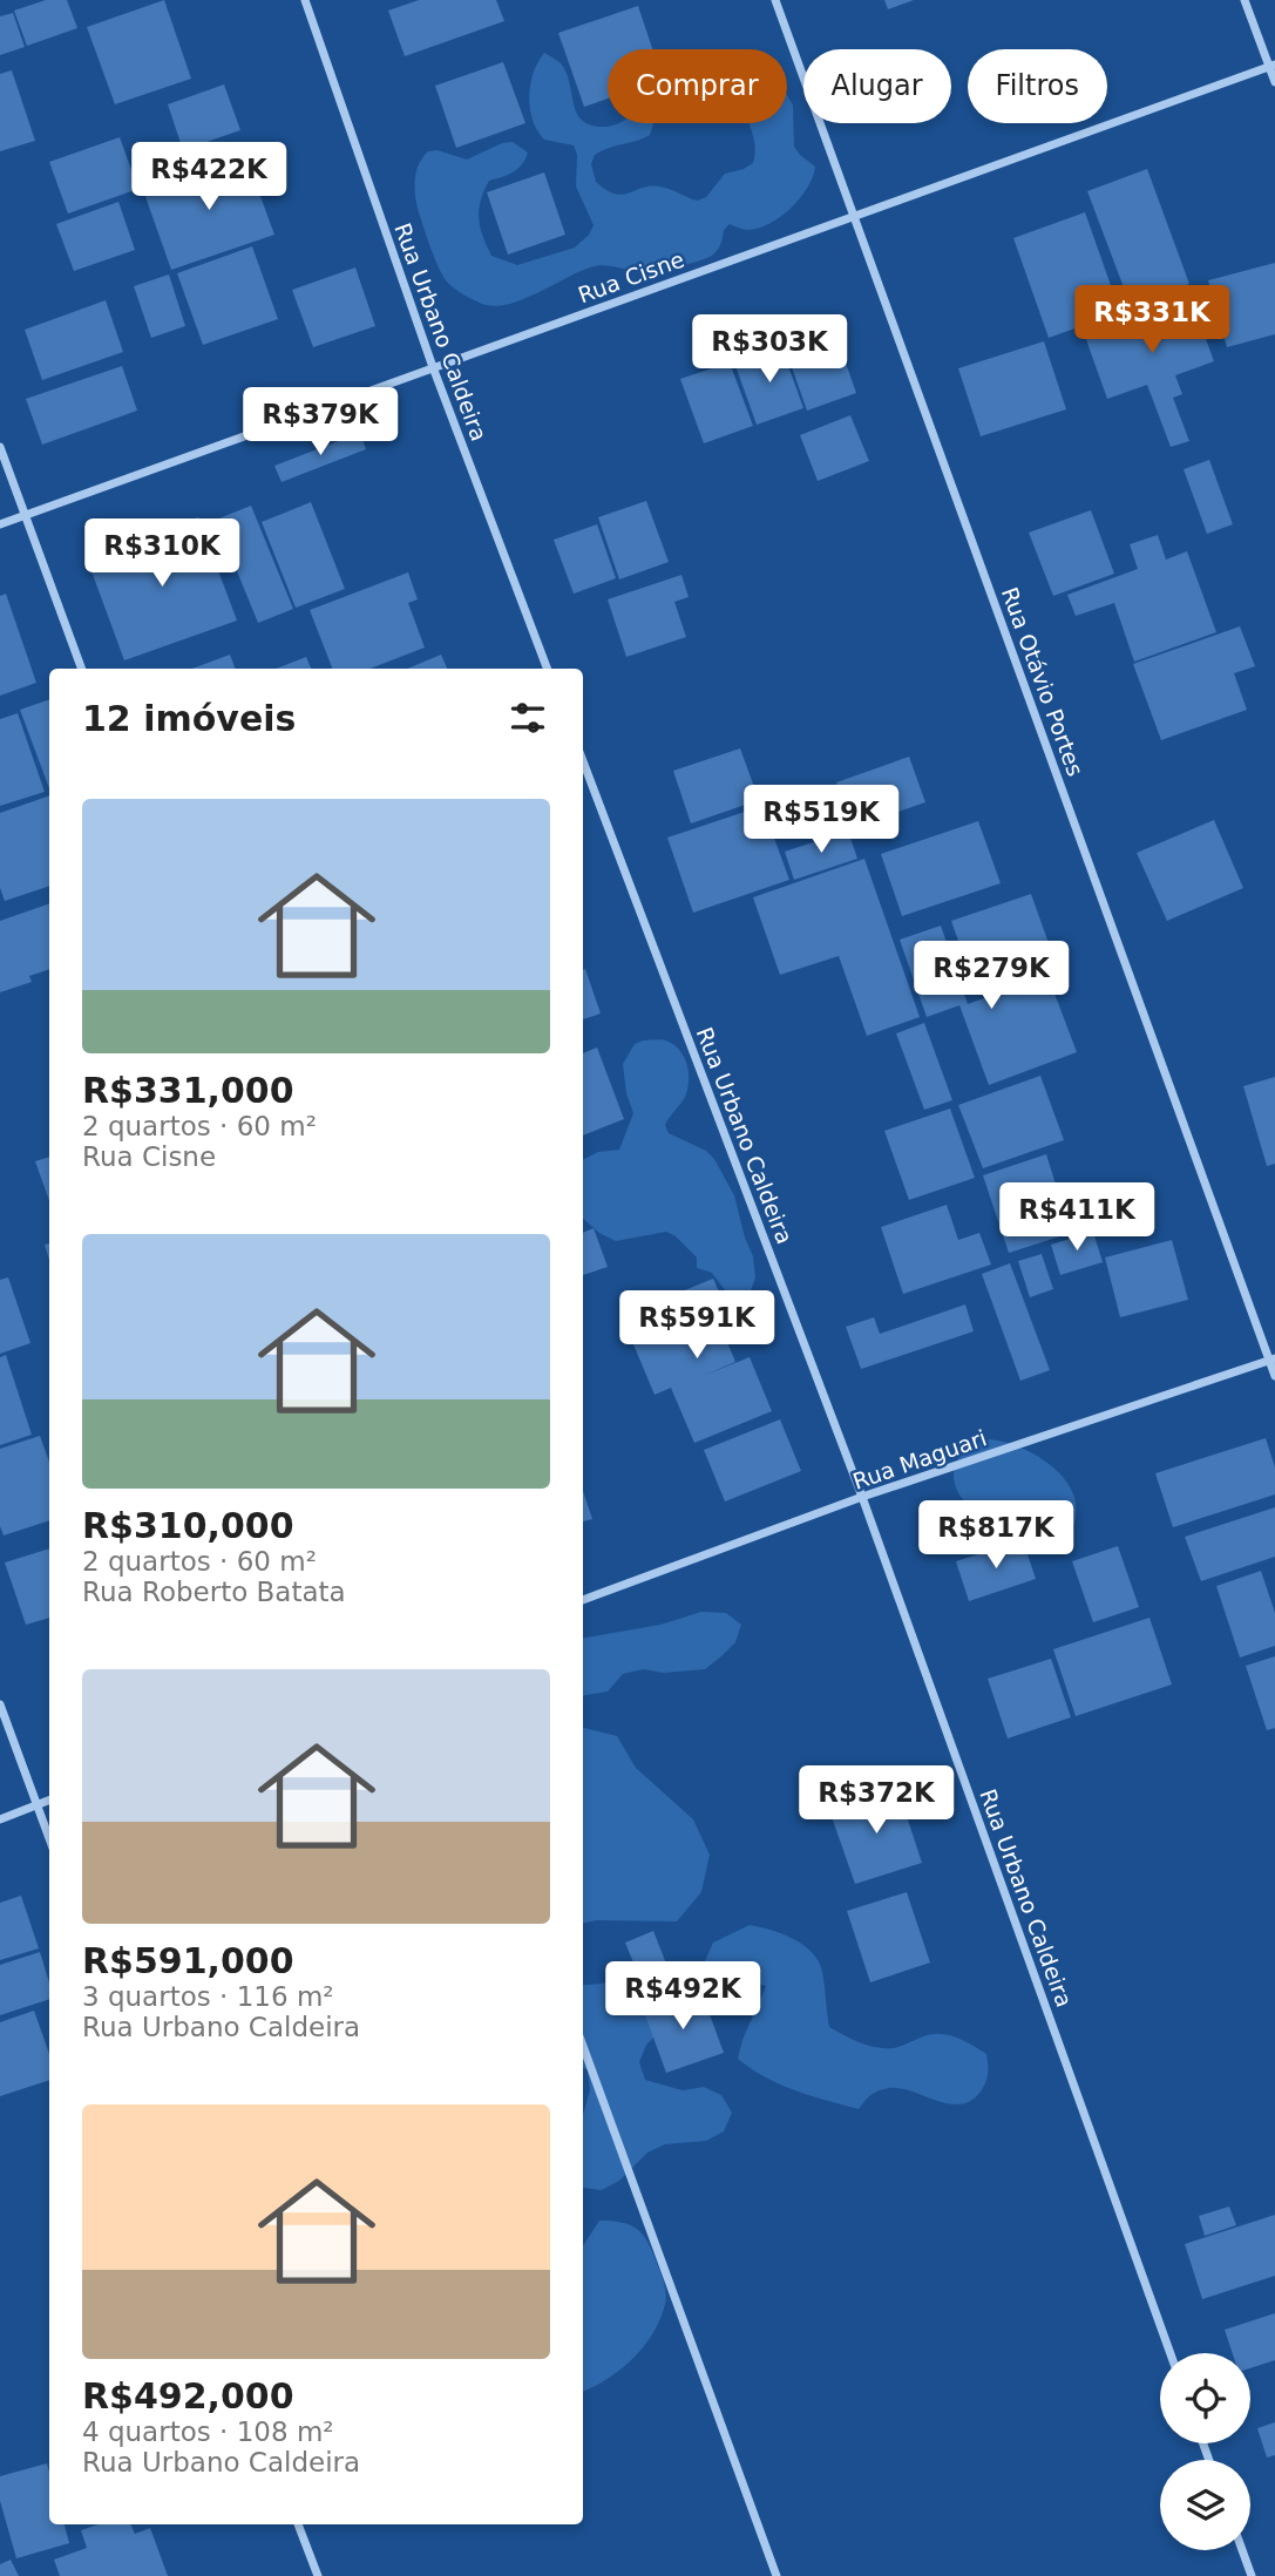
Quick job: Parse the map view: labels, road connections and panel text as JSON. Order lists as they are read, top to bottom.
{
  "streets": {
    "street": [
      "Rua Cisne",
      "Rua Urbano Caldeira",
      "Rua Otávio Portes",
      "Rua Maguari"
    ]
  },
  "crossings": [
    ["Rua Cisne", "Rua Urbano Caldeira"],
    ["Rua Cisne", "Rua Otávio Portes"],
    ["Rua Urbano Caldeira", "Rua Maguari"],
    ["Rua Otávio Portes", "Rua Maguari"]
  ],
  "page": {
    "chip": ["Comprar", "Alugar", "Filtros"],
    "price": [
      "R$422K",
      "R$331K",
      "R$303K",
      "R$379K",
      "R$310K",
      "R$519K",
      "R$279K",
      "R$411K",
      "R$591K",
      "R$817K",
      "R$372K",
      "R$492K"
    ],
    "heading": "12 imóveis",
    "list": [
      {
        "name": "R$331,000",
        "note": "2 quartos · 60 m² · Rua Cisne"
      },
      {
        "name": "R$310,000",
        "note": "2 quartos · 60 m² · Rua Roberto Batata"
      },
      {
        "name": "R$591,000",
        "note": "3 quartos · 116 m² · Rua Urbano Caldeira"
      },
      {
        "name": "R$492,000",
        "note": "4 quartos · 108 m² · Rua Urbano Caldeira"
      }
    ]
  }
}
